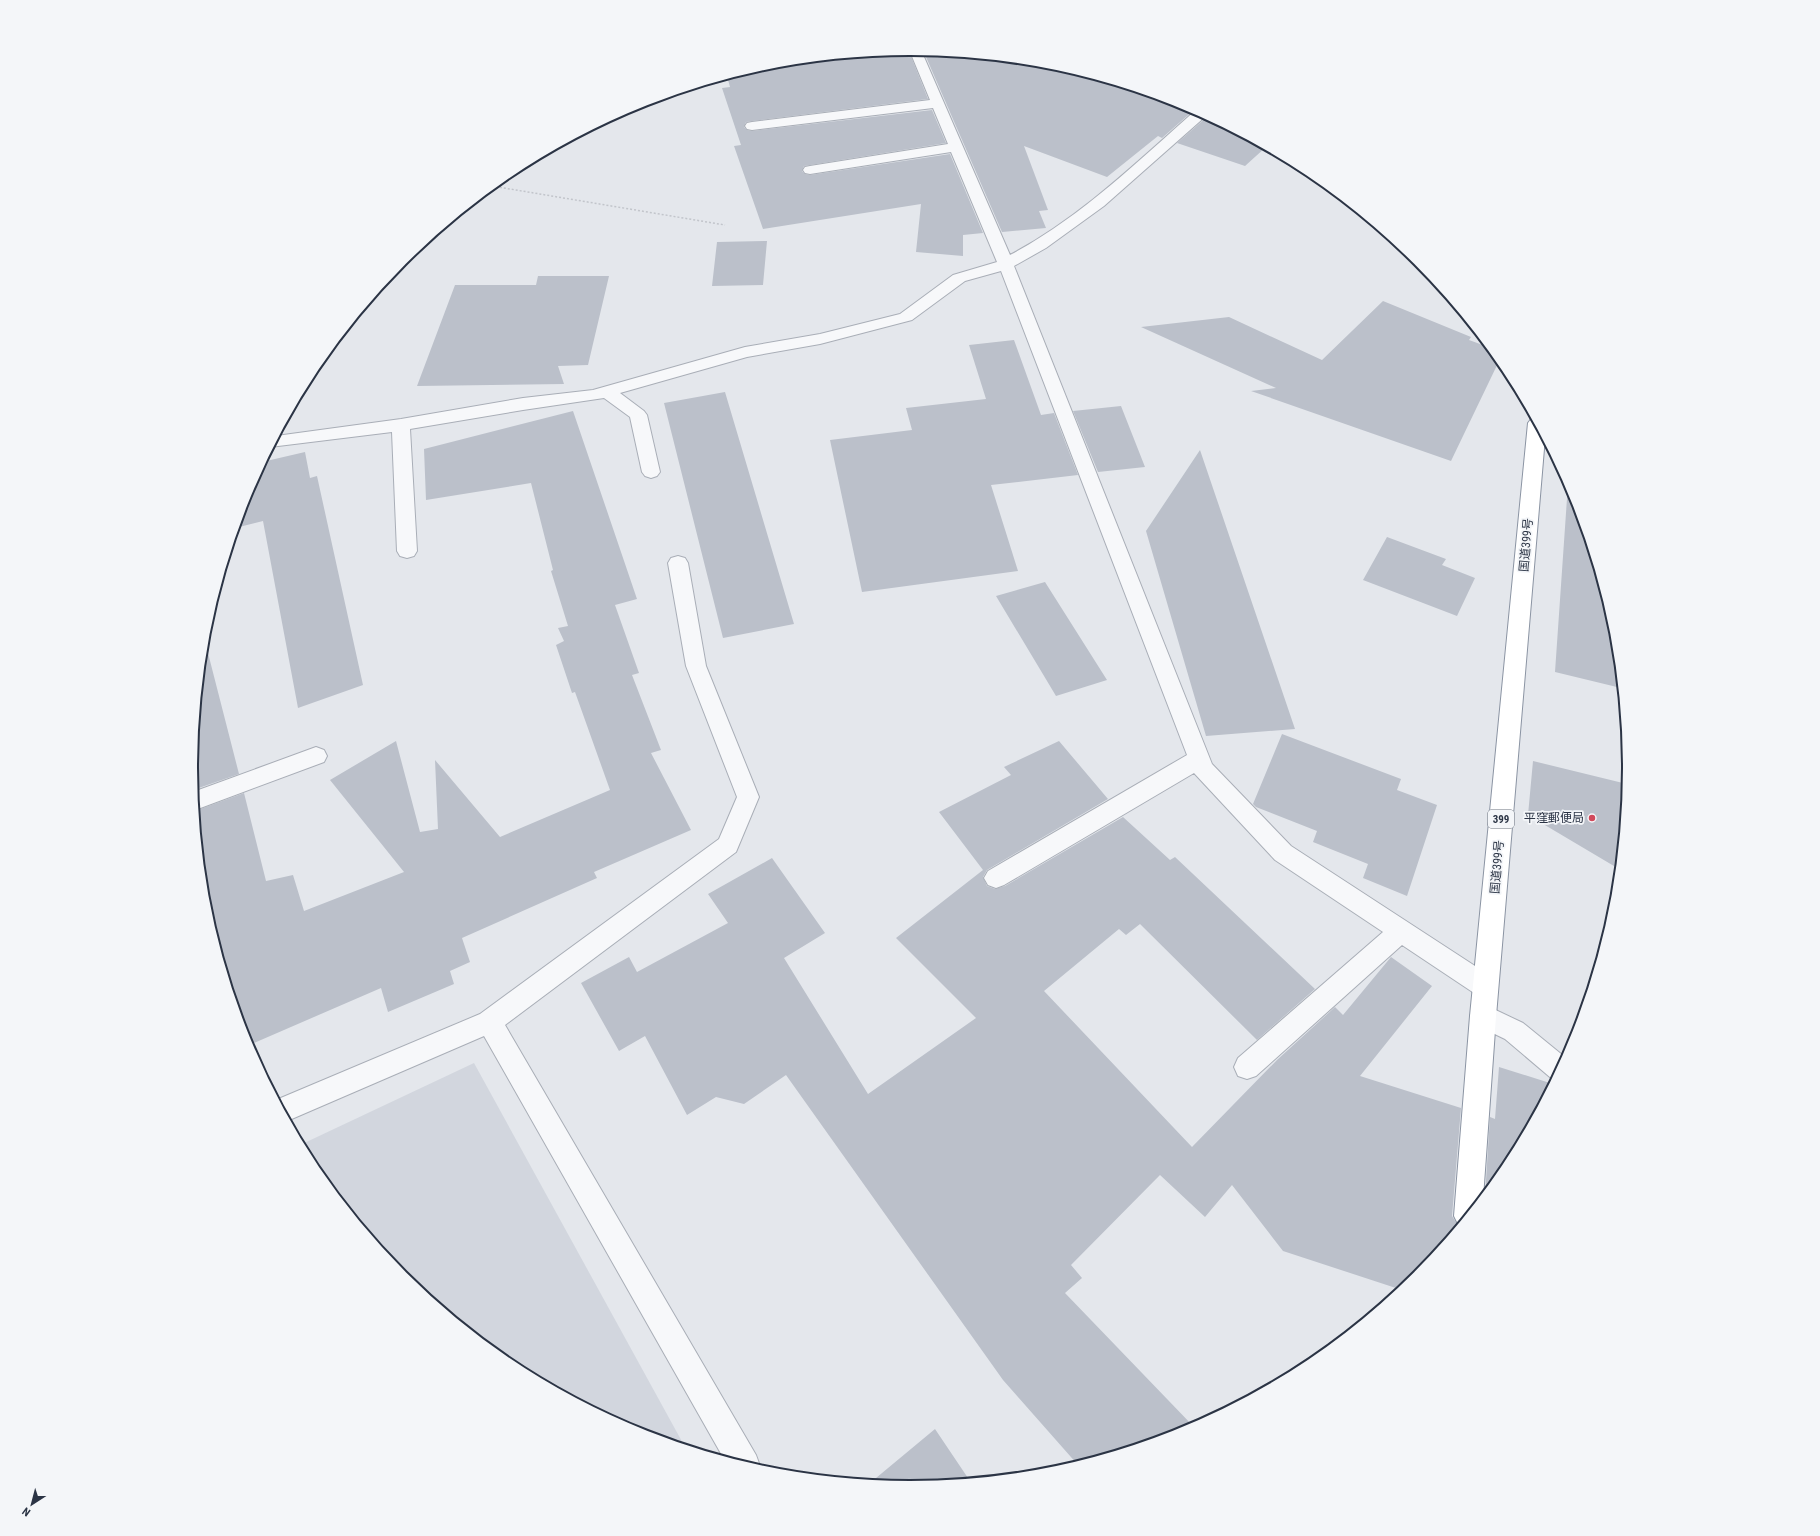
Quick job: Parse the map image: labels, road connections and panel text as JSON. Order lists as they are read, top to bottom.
{
  "streets": {
    "highway": ["国道399号", "399"]
  },
  "places": ["平窪郵便局"],
  "north": "bottom left"
}
